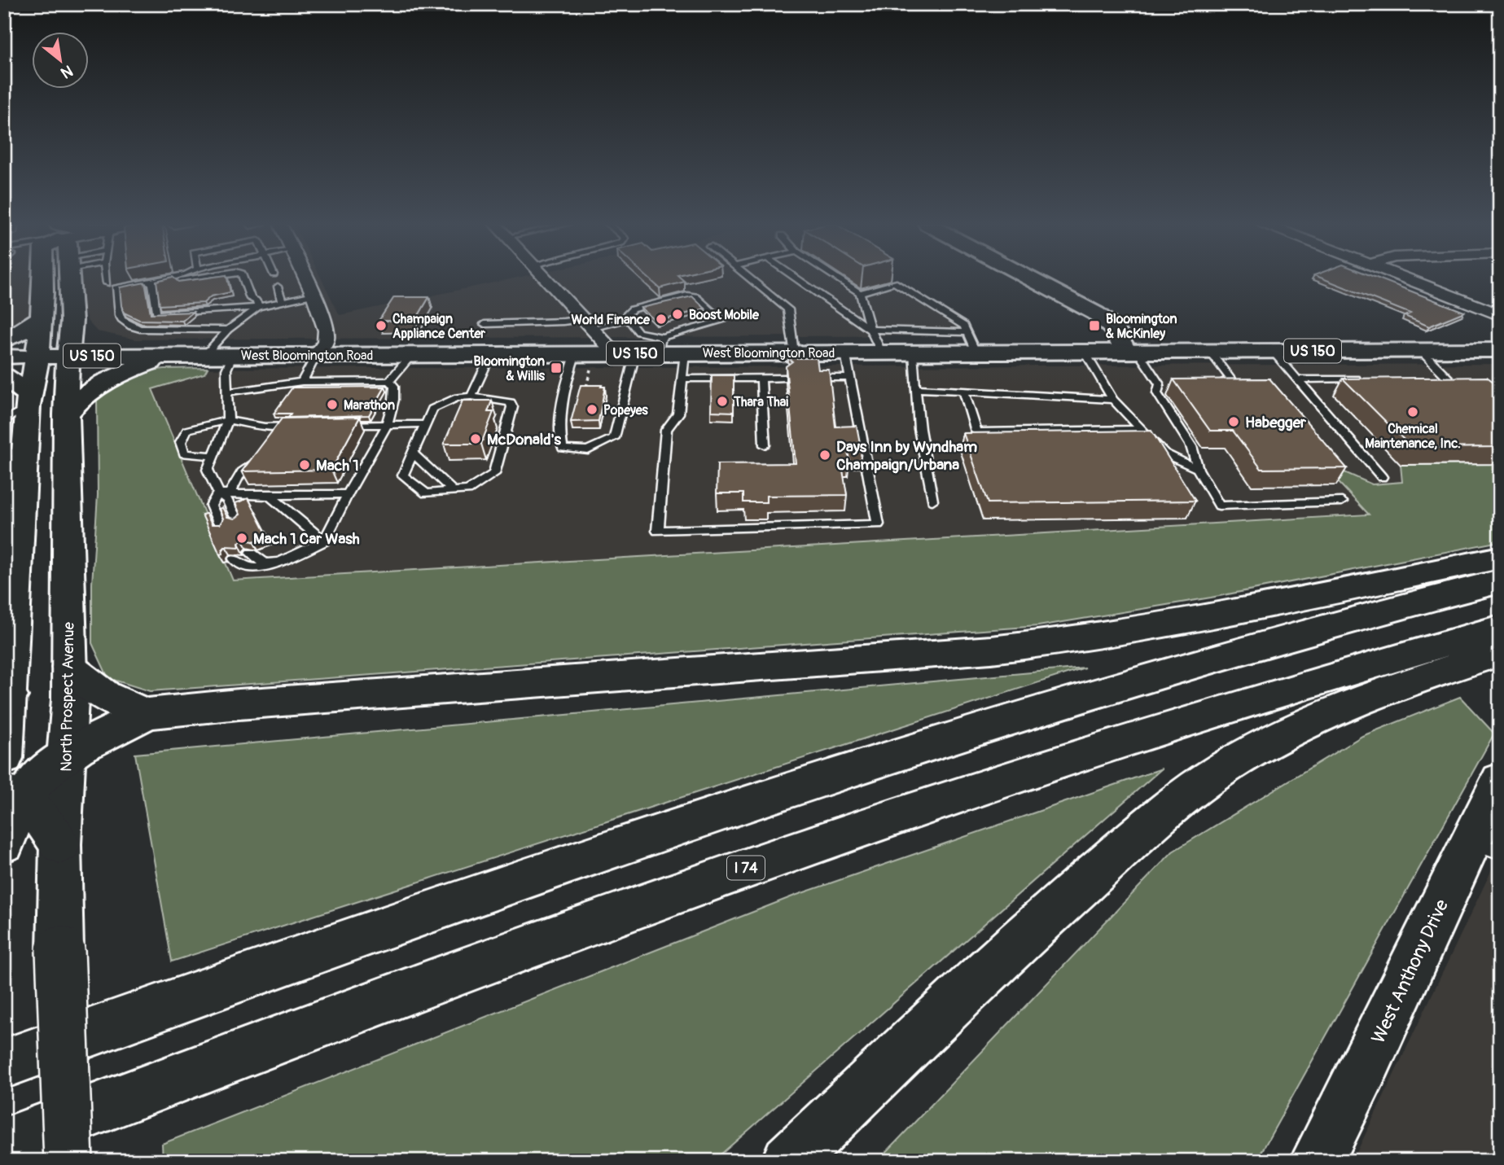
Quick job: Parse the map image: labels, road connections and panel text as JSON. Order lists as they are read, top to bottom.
{
  "streets": {
    "main road": [
      "US 150",
      "West Bloomington Road",
      "North Prospect Avenue",
      "I 74",
      "West Anthony Drive"
    ]
  },
  "crossings": [
    ["West Bloomington Road", "North Prospect Avenue"]
  ],
  "places": {
    "other": [
      "Boost Mobile",
      "World Finance",
      "Champaign Appliance Center",
      "Thara Thai",
      "Marathon",
      "Popeyes",
      "Chemical Maintenance, Inc.",
      "Habegger",
      "McDonald's",
      "Days Inn by Wyndham Champaign/Urbana",
      "Mach 1",
      "Mach 1 Car Wash"
    ],
    "transit": ["Bloomington & McKinley", "Bloomington & Willis"]
  },
  "north": "bottom right"
}
